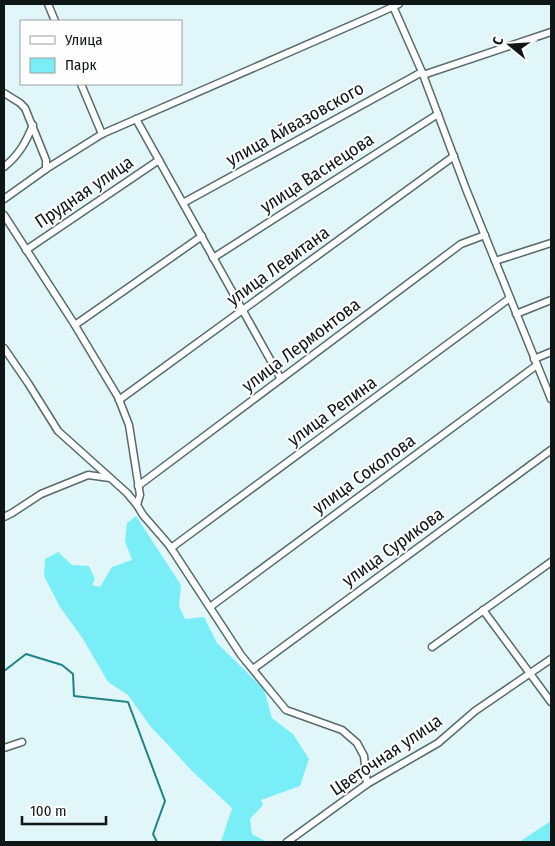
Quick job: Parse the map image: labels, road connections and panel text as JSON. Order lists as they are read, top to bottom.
{
  "streets": {
    "street": [
      "улица Айвазовского",
      "улица Васнецова",
      "Прудная улица",
      "улица Левитана",
      "улица Лермонтова",
      "улица Репина",
      "улица Соколова",
      "улица Сурикова",
      "Цветочная улица"
    ]
  },
  "legend": ["Улица", "Парк"],
  "scale_bar": "100 m",
  "north": "left"
}
